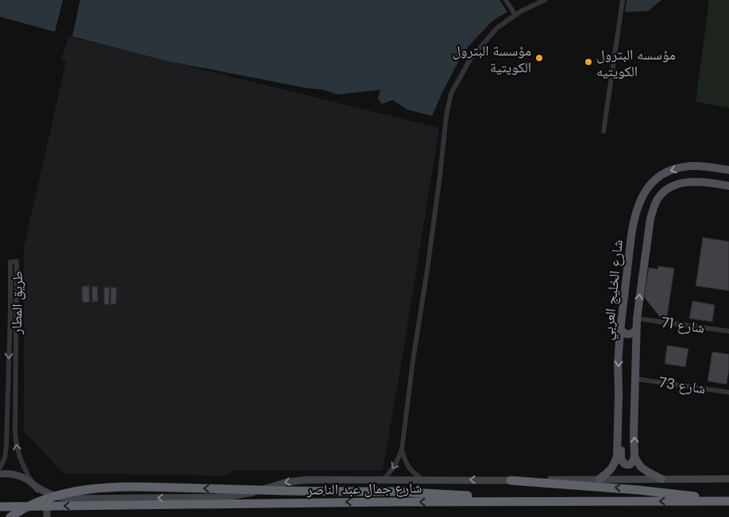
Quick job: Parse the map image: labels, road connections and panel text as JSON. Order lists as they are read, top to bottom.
{
  "streets": {
    "highway": ["شارع جمال عبد الناصر"],
    "main road": ["شارع الخليج العربي"],
    "street": ["طريق المطار", "شارع 71", "شارع 73"]
  },
  "crossings": [
    ["شارع الخليج العربي", "شارع 71"],
    ["شارع الخليج العربي", "شارع 73"],
    ["شارع الخليج العربي", "شارع جمال عبد الناصر"],
    ["طريق المطار", "شارع جمال عبد الناصر"]
  ],
  "one_way": ["شارع جمال عبد الناصر"],
  "places": ["مؤسسة البترول الكويتية", "مؤسسه البترول الكويتيه"]
}
